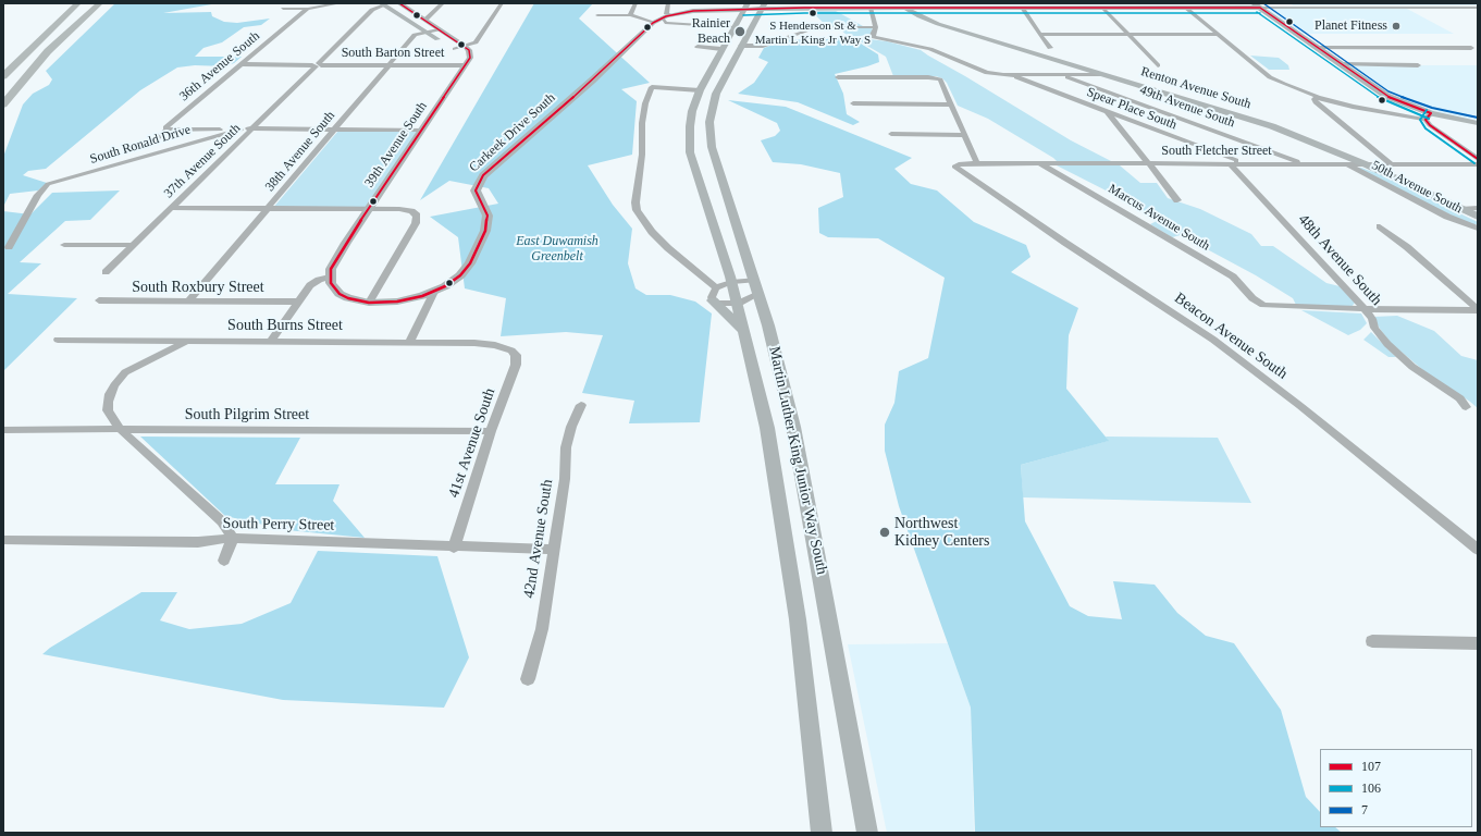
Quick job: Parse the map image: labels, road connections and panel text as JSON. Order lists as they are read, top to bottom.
{
  "streets": {
    "main road": [
      "Renton Avenue South",
      "Carkeek Drive South",
      "39th Avenue South",
      "Martin Luther King Junior Way South"
    ],
    "street": [
      "South Barton Street",
      "36th Avenue South",
      "49th Avenue South",
      "Spear Place South",
      "South Ronald Drive",
      "38th Avenue South",
      "South Fletcher Street",
      "37th Avenue South",
      "50th Avenue South",
      "Marcus Avenue South",
      "48th Avenue South",
      "South Roxbury Street",
      "South Burns Street",
      "Beacon Avenue South",
      "South Pilgrim Street",
      "41st Avenue South",
      "South Perry Street",
      "42nd Avenue South"
    ]
  },
  "crossings": [
    ["South Barton Street", "36th Avenue South"],
    ["South Barton Street", "39th Avenue South"],
    ["South Barton Street", "38th Avenue South"],
    ["South Barton Street", "37th Avenue South"],
    ["Renton Avenue South", "Carkeek Drive South"],
    ["Renton Avenue South", "South Fletcher Street"],
    ["49th Avenue South", "South Fletcher Street"],
    ["Spear Place South", "South Fletcher Street"],
    ["Carkeek Drive South", "39th Avenue South"],
    ["Carkeek Drive South", "Martin Luther King Junior Way South"],
    ["38th Avenue South", "South Roxbury Street"],
    ["South Fletcher Street", "50th Avenue South"],
    ["South Fletcher Street", "Marcus Avenue South"],
    ["South Fletcher Street", "48th Avenue South"],
    ["South Fletcher Street", "Beacon Avenue South"],
    ["Marcus Avenue South", "48th Avenue South"],
    ["South Burns Street", "41st Avenue South"],
    ["South Pilgrim Street", "41st Avenue South"],
    ["41st Avenue South", "South Perry Street"],
    ["South Perry Street", "42nd Avenue South"]
  ],
  "parks": ["East Duwamish Greenbelt"],
  "places": [
    "S Henderson St & Martin L King Jr Way S",
    "Planet Fitness",
    "Rainier Beach",
    "Northwest Kidney Centers"
  ],
  "lines": ["transit line 107", "transit line 7", "transit line 106"],
  "legend": ["107", "106", "7"]
}
